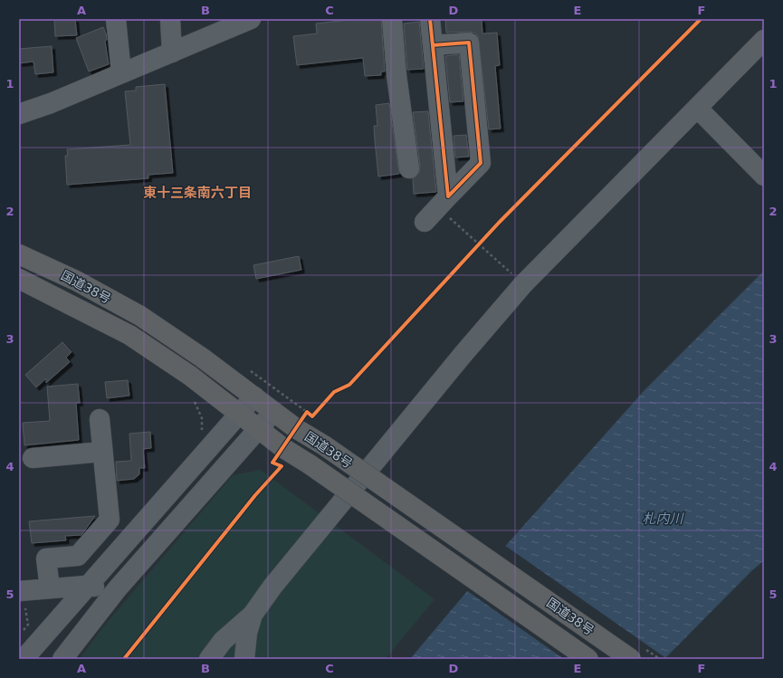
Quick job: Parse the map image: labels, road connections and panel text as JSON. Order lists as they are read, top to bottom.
{
  "streets": {
    "highway": ["国道38号"]
  },
  "districts": ["東十三条南六丁目"],
  "water": ["札内川"],
  "grid": {
    "columns": [
      "A",
      "B",
      "C",
      "D",
      "E",
      "F"
    ],
    "rows": [
      "1",
      "2",
      "3",
      "4",
      "5"
    ]
  }
}
